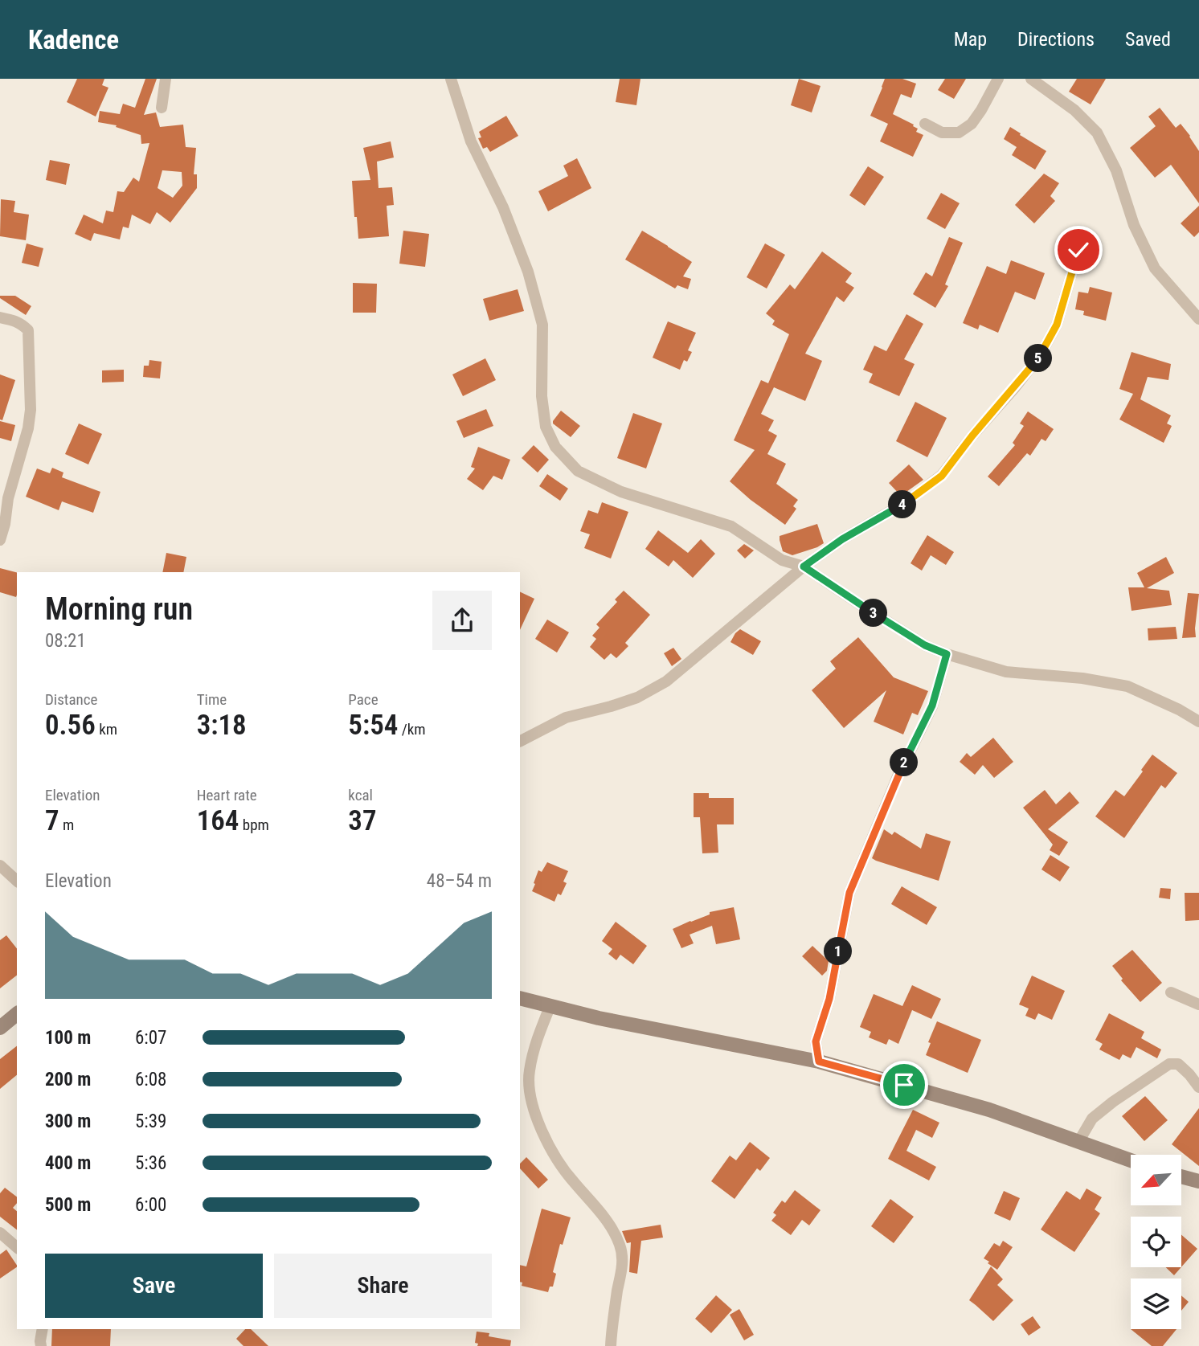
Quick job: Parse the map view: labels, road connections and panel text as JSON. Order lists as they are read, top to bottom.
{
  "north": "bottom left",
  "page": {
    "header": "Kadence",
    "nav": ["Map", "Directions", "Saved"],
    "pins": [
      "5",
      "4",
      "3",
      "2",
      "1"
    ],
    "heading": ["Morning run", "08:21"],
    "stats": [
      ["Distance", "0.56 km"],
      ["Time", "3:18"],
      ["Pace", "5:54 /km"],
      ["Elevation", "7 m"],
      ["Heart rate", "164 bpm"],
      ["kcal", "37"]
    ],
    "chart": ["Elevation", "48–54 m"],
    "list": [
      {
        "name": "100 m",
        "note": "6:07"
      },
      {
        "name": "200 m",
        "note": "6:08"
      },
      {
        "name": "300 m",
        "note": "5:39"
      },
      {
        "name": "400 m",
        "note": "5:36"
      },
      {
        "name": "500 m",
        "note": "6:00"
      }
    ],
    "buttons": ["Save", "Share"]
  }
}
